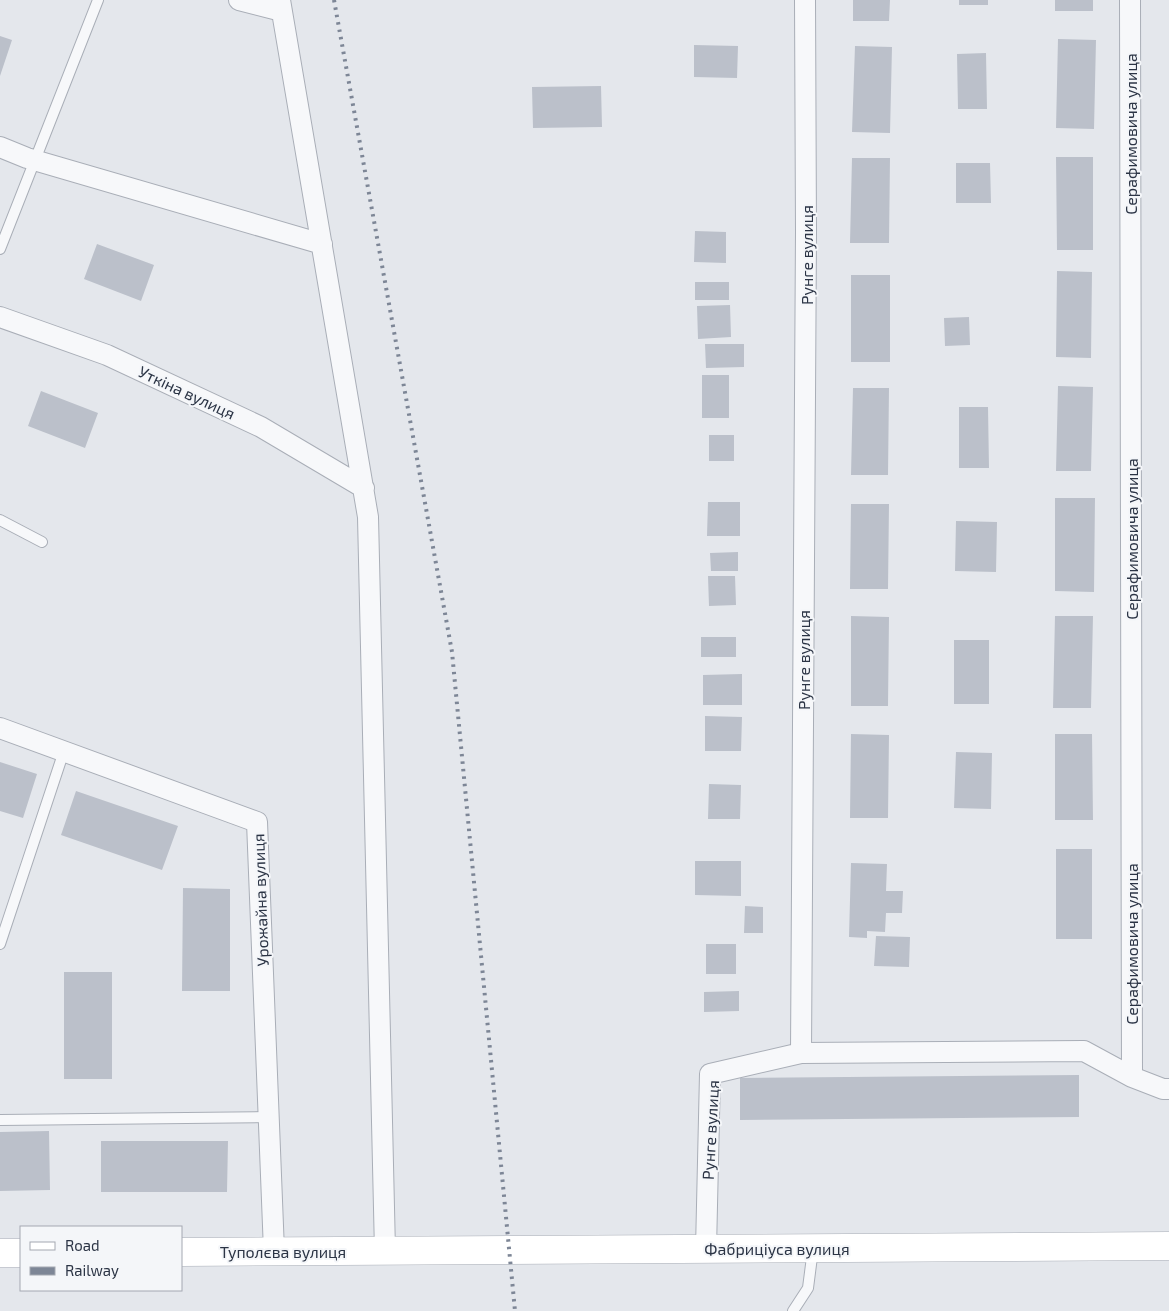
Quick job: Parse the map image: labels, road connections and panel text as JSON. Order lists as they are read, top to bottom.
{
  "streets": {
    "main road": ["Фабриціуса вулиця", "Туполєва вулиця"],
    "street": [
      "Серафимовича улица",
      "Рунге вулиця",
      "Уткiна вулиця",
      "Урожайна вулиця"
    ]
  },
  "crossings": [
    ["Рунге вулиця", "Фабриціуса вулиця"],
    ["Урожайна вулиця", "Туполєва вулиця"],
    ["Фабриціуса вулиця", "Туполєва вулиця"]
  ],
  "legend": ["Road", "Railway"]
}
